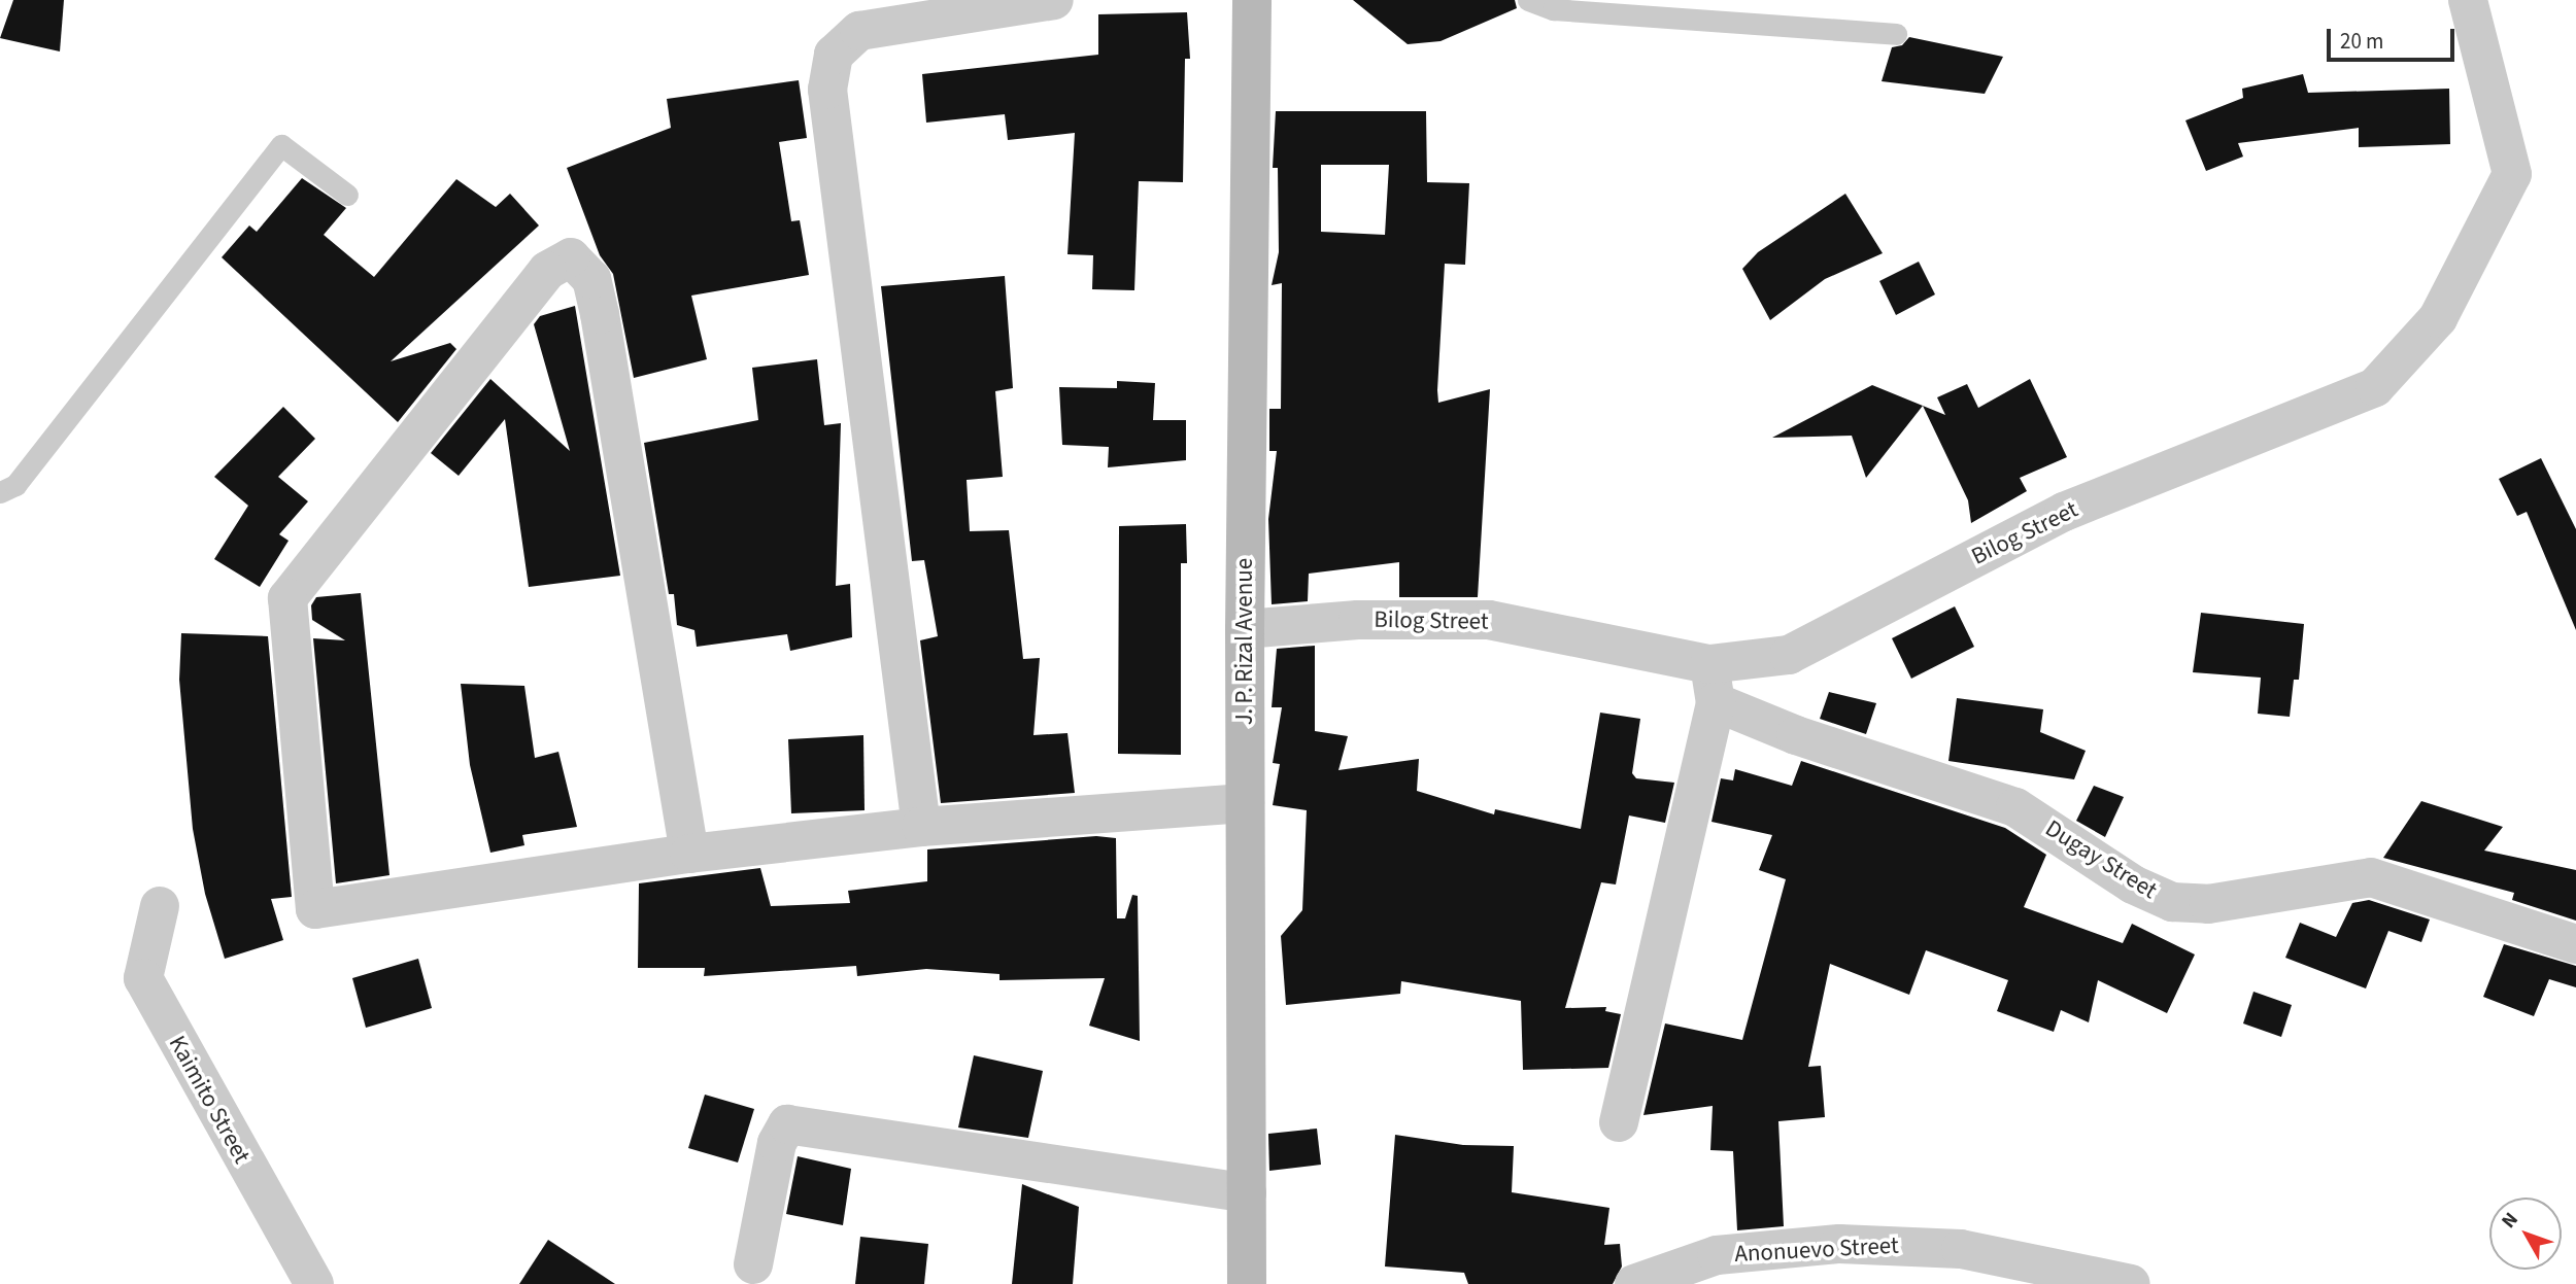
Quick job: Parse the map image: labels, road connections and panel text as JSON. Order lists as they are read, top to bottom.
{
  "streets": {
    "main road": ["J. P. Rizal Avenue"],
    "street": [
      "Bilog Street",
      "Dugay Street",
      "Kaimito Street",
      "Anonuevo Street"
    ]
  },
  "crossings": [
    ["Bilog Street", "J. P. Rizal Avenue"],
    ["Bilog Street", "Dugay Street"]
  ],
  "scale_bar": "20 m",
  "north": "top left"
}
